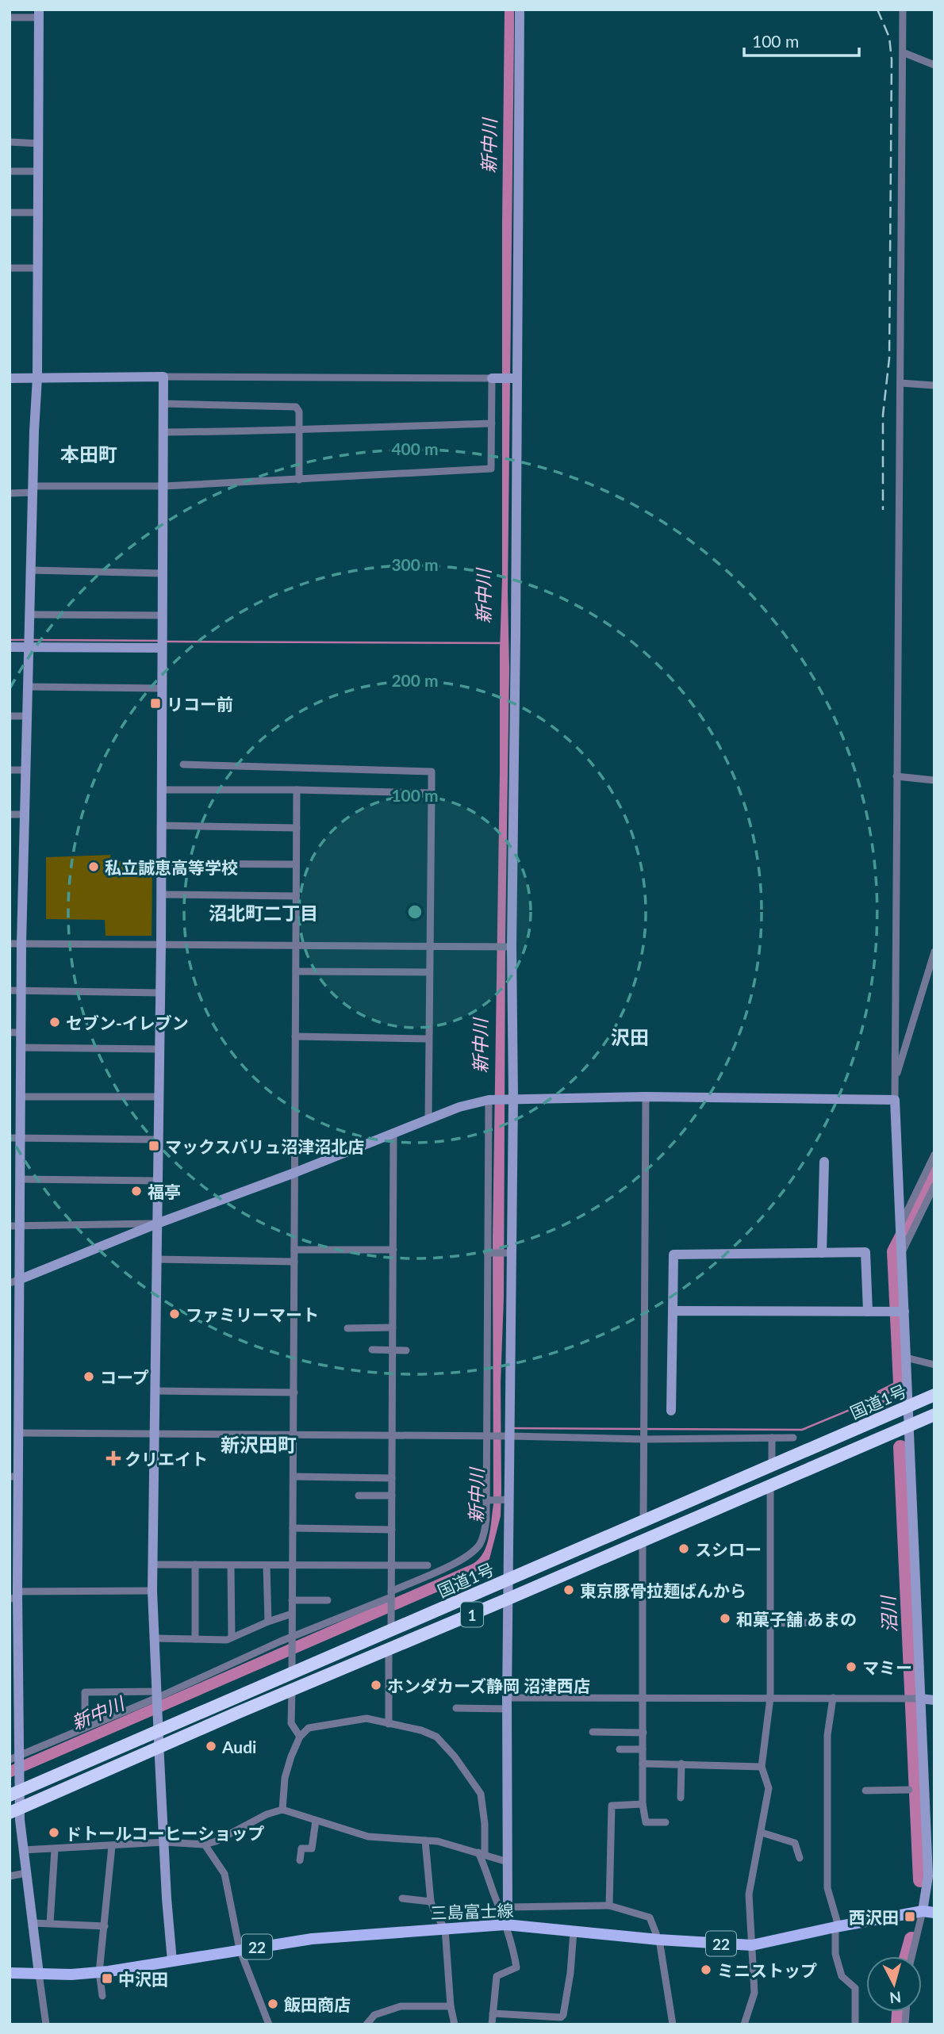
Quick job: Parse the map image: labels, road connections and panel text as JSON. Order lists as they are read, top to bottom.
{
  "streets": {
    "highway": ["国道1号", "1"],
    "main road": ["三島富士線", "22"]
  },
  "districts": [
    "本田町",
    "沼北町二丁目",
    "沢田",
    "新沢田町"
  ],
  "water": ["新中川", "沼川"],
  "places": {
    "transit": [
      "リコー前",
      "マックスバリュ沼津沼北店",
      "西沢田",
      "中沢田"
    ],
    "other": [
      "私立誠恵高等学校",
      "セブン-イレブン",
      "福亭",
      "ファミリーマート",
      "コープ",
      "スシロー",
      "東京豚骨拉麺ばんから",
      "和菓子舗 あまの",
      "マミー",
      "ホンダカーズ静岡 沼津西店",
      "Audi",
      "ドトールコーヒーショップ",
      "ミニストップ",
      "飯田商店"
    ],
    "health": ["クリエイト"]
  },
  "scale_bar": "100 m",
  "north": "bottom",
  "rings": [
    "400 m",
    "300 m",
    "200 m",
    "100 m"
  ]
}
